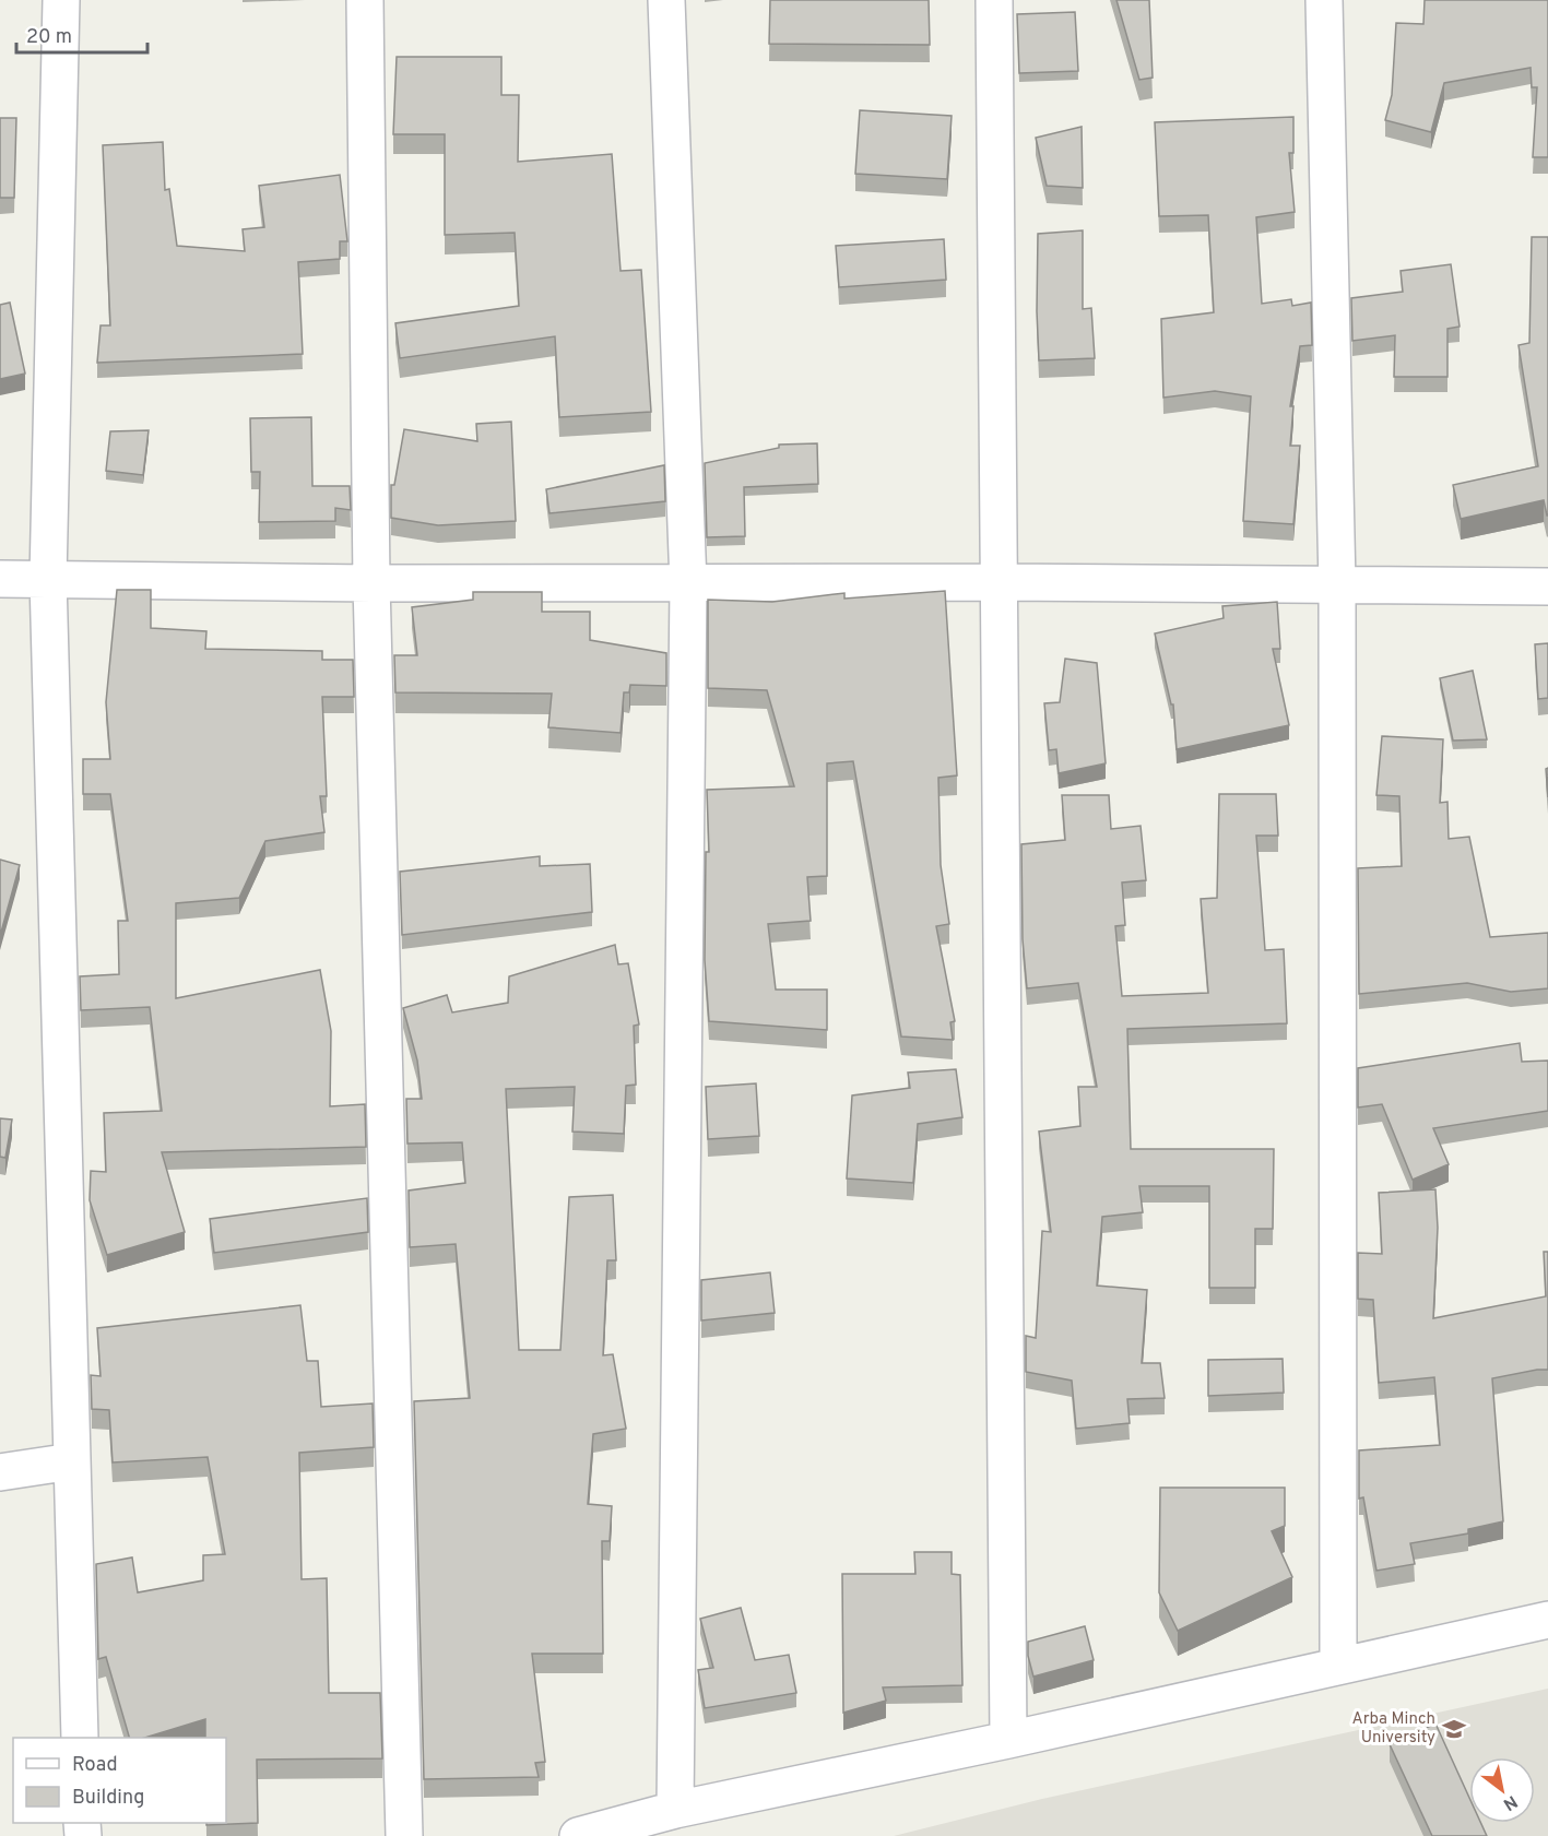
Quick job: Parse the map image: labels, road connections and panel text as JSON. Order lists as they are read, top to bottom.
{
  "places": {
    "school or university": ["Arba Minch University"]
  },
  "legend": ["Road", "Building"],
  "scale_bar": "20 m",
  "north": "bottom right"
}
